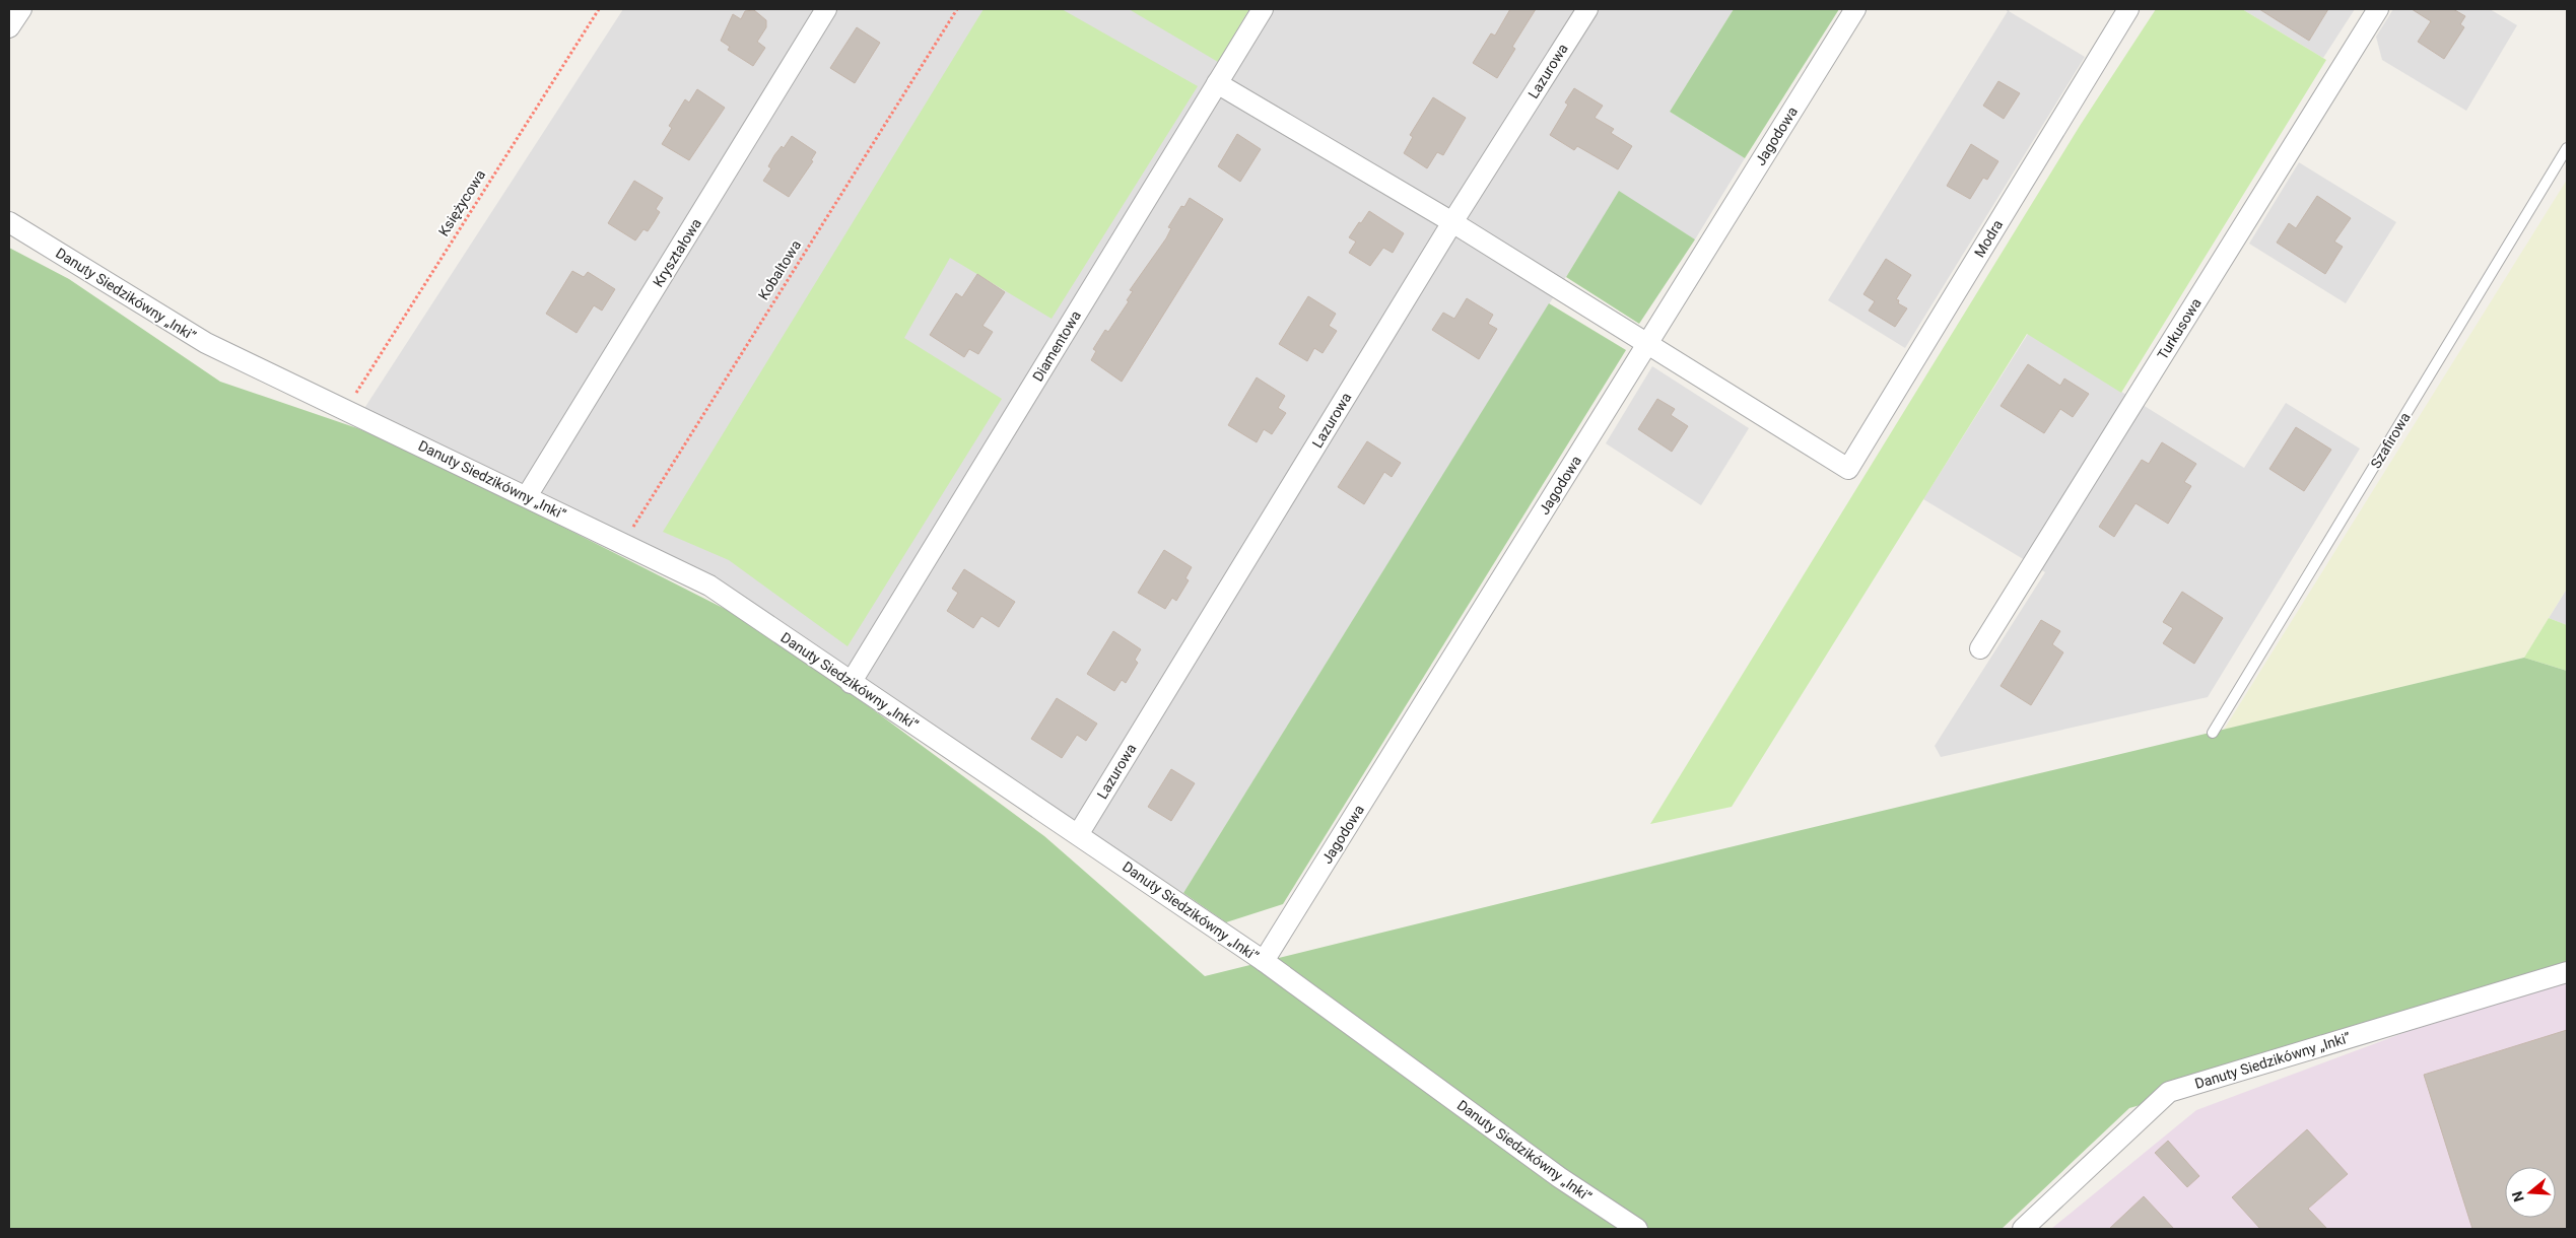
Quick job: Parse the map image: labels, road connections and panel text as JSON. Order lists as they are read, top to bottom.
{
  "streets": {
    "street": [
      "Lazurowa",
      "Jagodowa",
      "Modra",
      "Kryształowa",
      "Danuty Siedzikówny „Inki”",
      "Turkusowa",
      "Diamentowa"
    ],
    "lane": ["Szafirowa"],
    "path": ["Księżycowa", "Kobaltowa"]
  },
  "crossings": [
    ["Lazurowa", "Danuty Siedzikówny „Inki”"],
    ["Jagodowa", "Modra"],
    ["Jagodowa", "Danuty Siedzikówny „Inki”"],
    ["Księżycowa", "Danuty Siedzikówny „Inki”"],
    ["Kryształowa", "Danuty Siedzikówny „Inki”"],
    ["Kobaltowa", "Danuty Siedzikówny „Inki”"],
    ["Danuty Siedzikówny „Inki”", "Diamentowa"]
  ],
  "north": "left"
}
